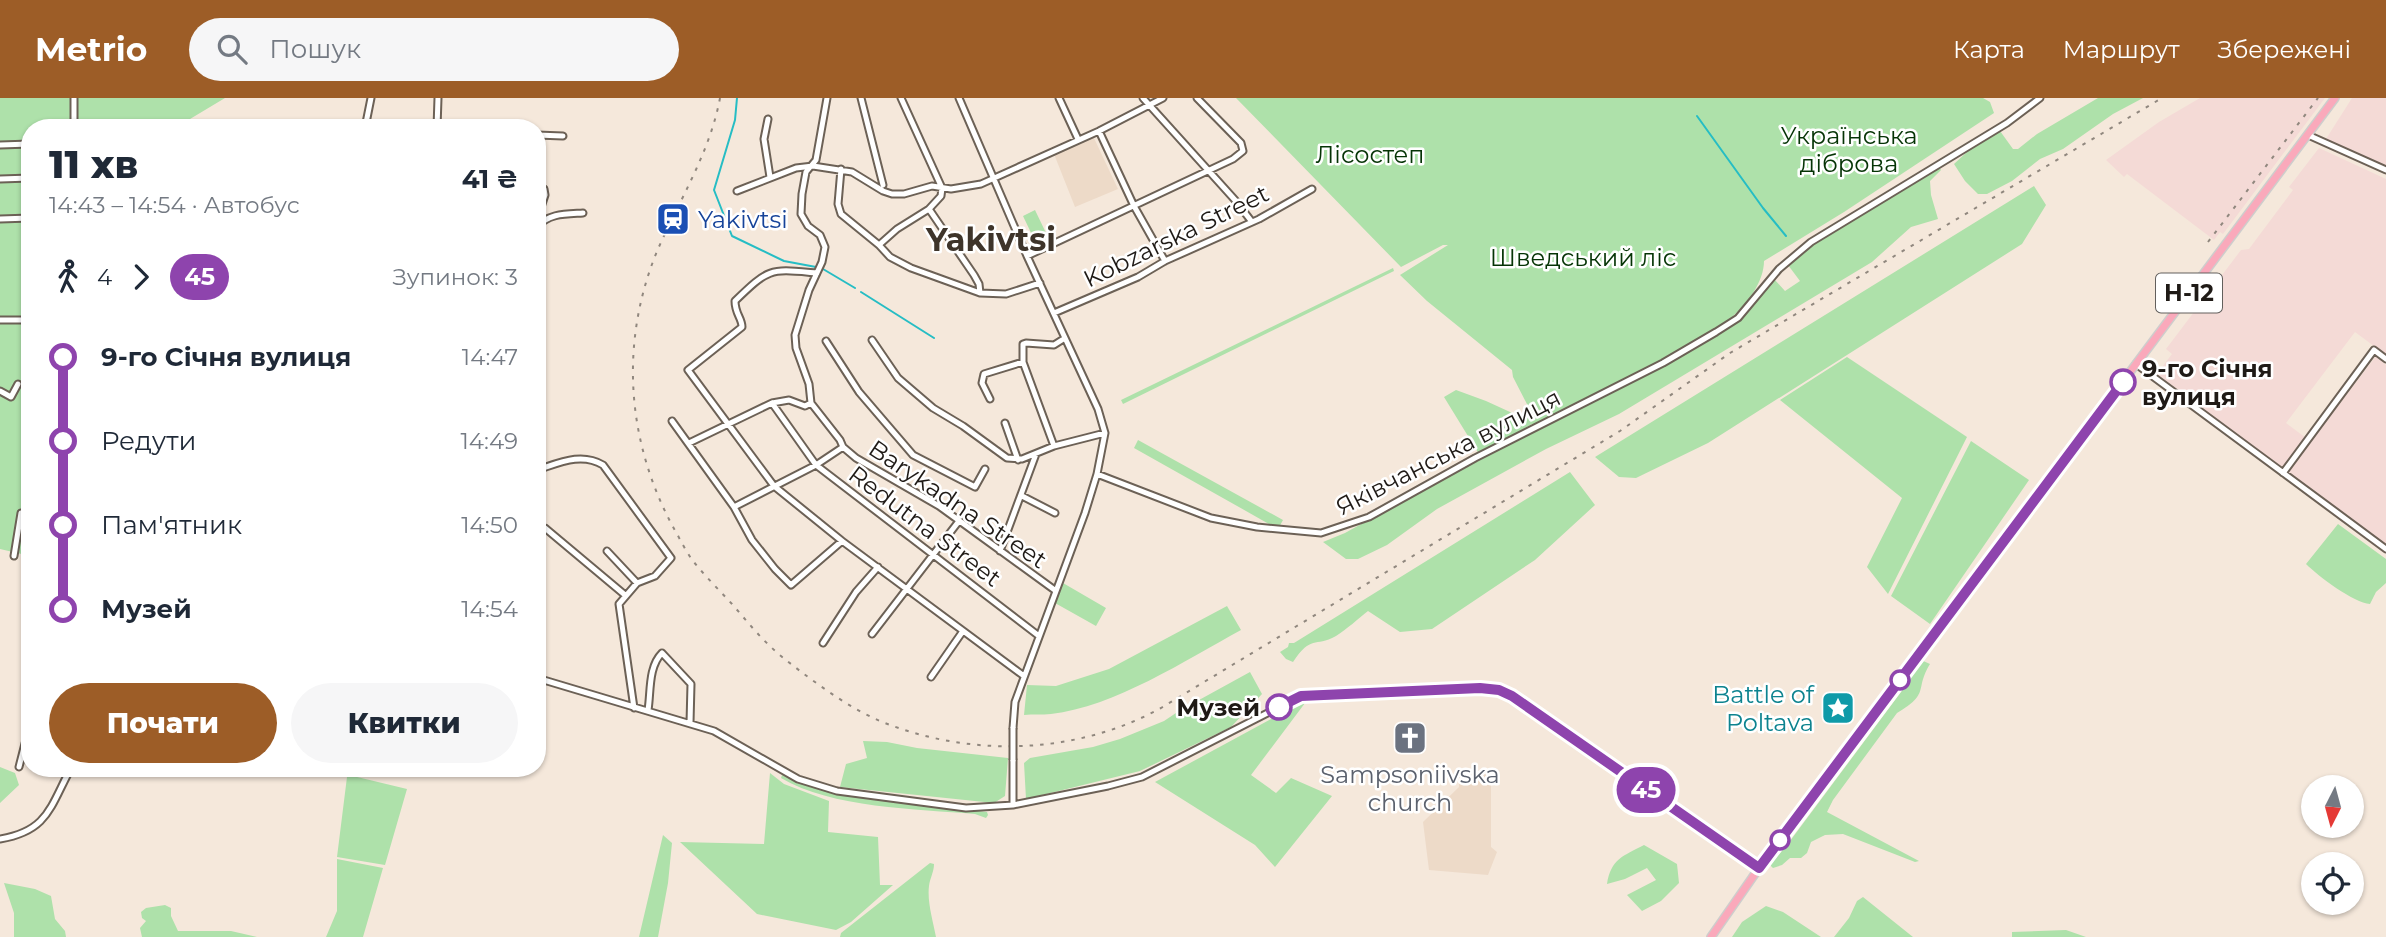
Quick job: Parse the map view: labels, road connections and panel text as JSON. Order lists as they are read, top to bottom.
{
  "streets": {
    "main road": ["Н-12"],
    "street": [
      "Kobzarska Street",
      "Яківчанська вулиця",
      "Barykadna Street",
      "Redutna Street"
    ]
  },
  "districts": ["Yakivtsi"],
  "parks": ["Українська діброва", "Лісостеп", "Шведський ліс"],
  "places": {
    "station": ["Yakivtsi"],
    "other": ["9-го Січня вулиця", "Музей"],
    "place": ["Battle of Poltava"],
    "church": ["Sampsoniivska church"]
  },
  "lines": ["bus line 45"],
  "north": "bottom",
  "page": {
    "header": "Metrio",
    "search": "Пошук",
    "nav": ["Карта", "Маршрут", "Збережені"],
    "on_map": "45",
    "heading": ["11 хв", "14:43 – 14:54 · Автобус", "41 ₴"],
    "legs": ["4", "45", "Зупинок: 3"],
    "list": [
      {
        "name": "9-го Січня вулиця",
        "value": "14:47"
      },
      {
        "name": "Редути",
        "value": "14:49"
      },
      {
        "name": "Пам'ятник",
        "value": "14:50"
      },
      {
        "name": "Музей",
        "value": "14:54"
      }
    ],
    "buttons": ["Почати", "Квитки"]
  }
}
